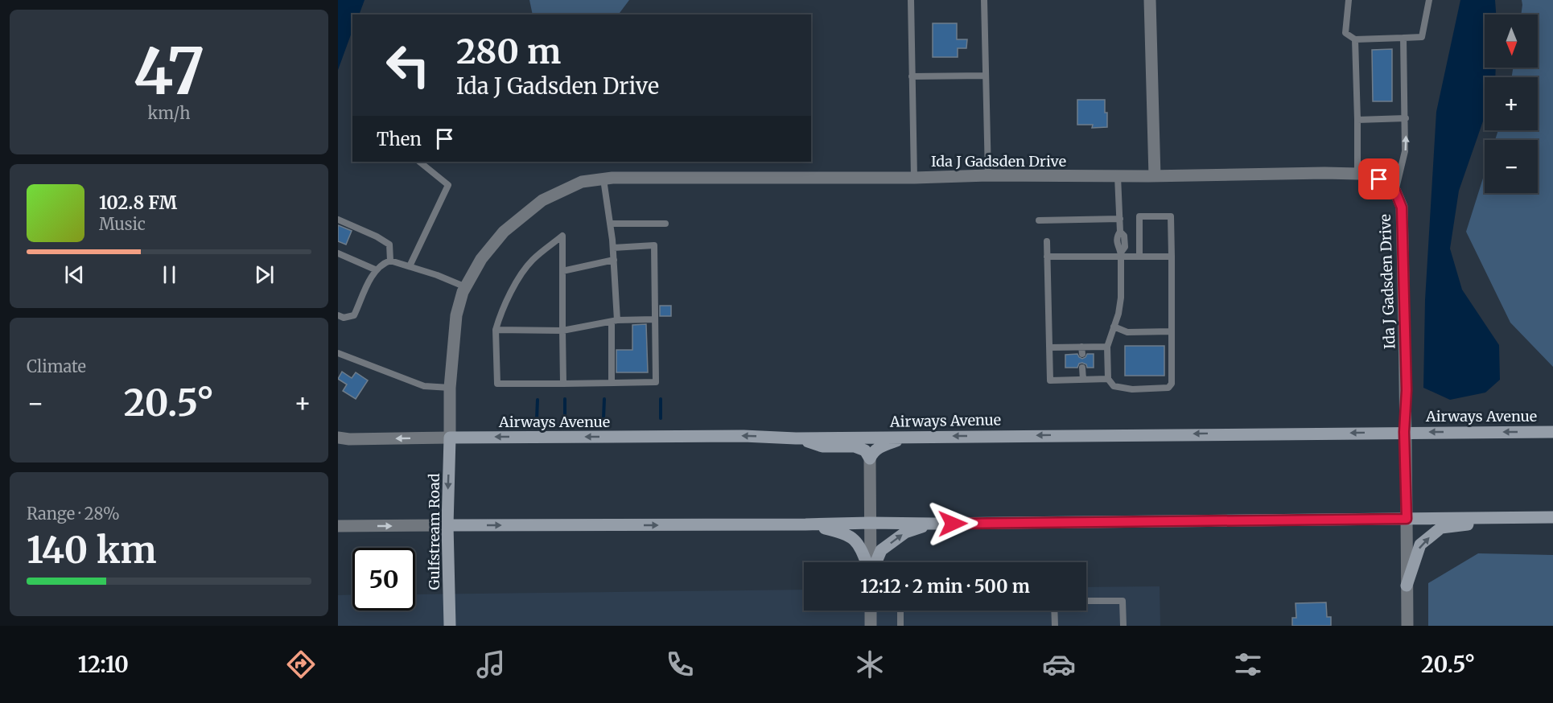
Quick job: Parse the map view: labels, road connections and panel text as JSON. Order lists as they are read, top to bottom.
{
  "streets": {
    "main road": ["Airways Avenue", "Gulfstream Road"],
    "street": ["Ida J Gadsden Drive"]
  },
  "crossings": [
    ["Ida J Gadsden Drive", "Airways Avenue"],
    ["Ida J Gadsden Drive", "Gulfstream Road"],
    ["Airways Avenue", "Gulfstream Road"]
  ],
  "one_way": ["Gulfstream Road"],
  "north": "bottom",
  "page": {
    "tile": [
      ["47", "km/h"],
      "Climate",
      ["Range · 28%", "140 km"]
    ],
    "map_buttons": ["+", "−"],
    "turn": ["280 m", "Ida J Gadsden Drive"],
    "then": "Then",
    "song": ["102.8 FM", "Music"],
    "heat": ["−", "20.5°", "+"],
    "limit": "50",
    "trip": "12:12 · 2 min · 500 m",
    "tabs": ["12:10", "20.5°"]
  }
}
